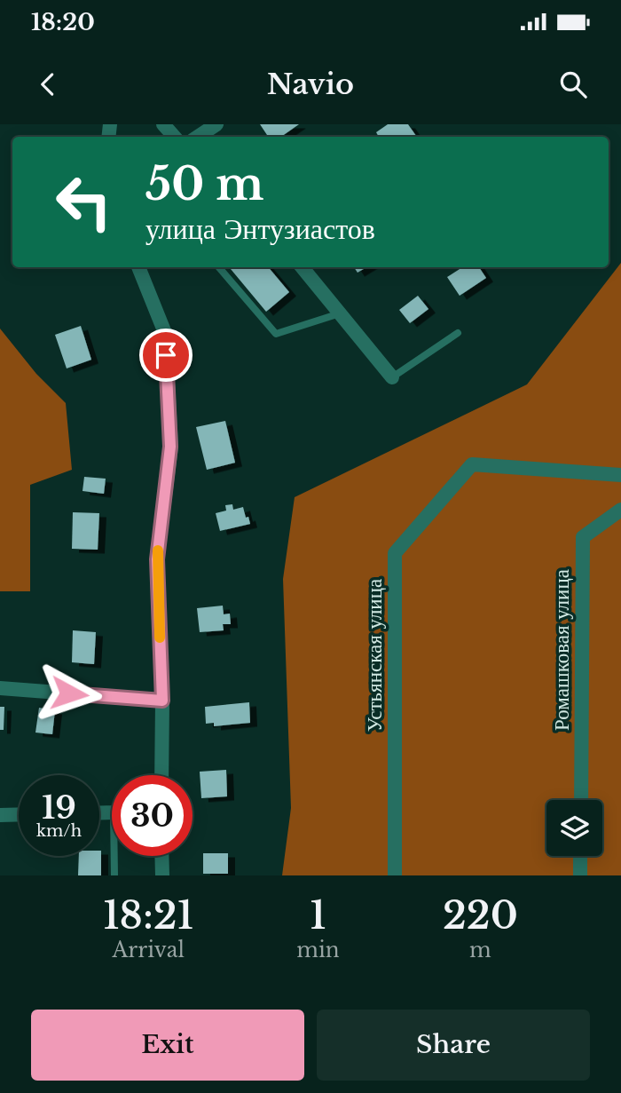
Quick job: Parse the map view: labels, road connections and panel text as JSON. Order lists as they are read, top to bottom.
{
  "streets": {
    "street": ["Ромашковая улица", "Устьянская улица"]
  },
  "page": {
    "status": "18:20",
    "header": "Navio",
    "turn": ["50 m", "улица Энтузиастов"],
    "speed": "19 km/h",
    "limit": "30",
    "eta": [
      "18:21",
      "Arrival",
      "1",
      "min",
      "220",
      "m"
    ],
    "buttons": ["Exit", "Share"]
  }
}
